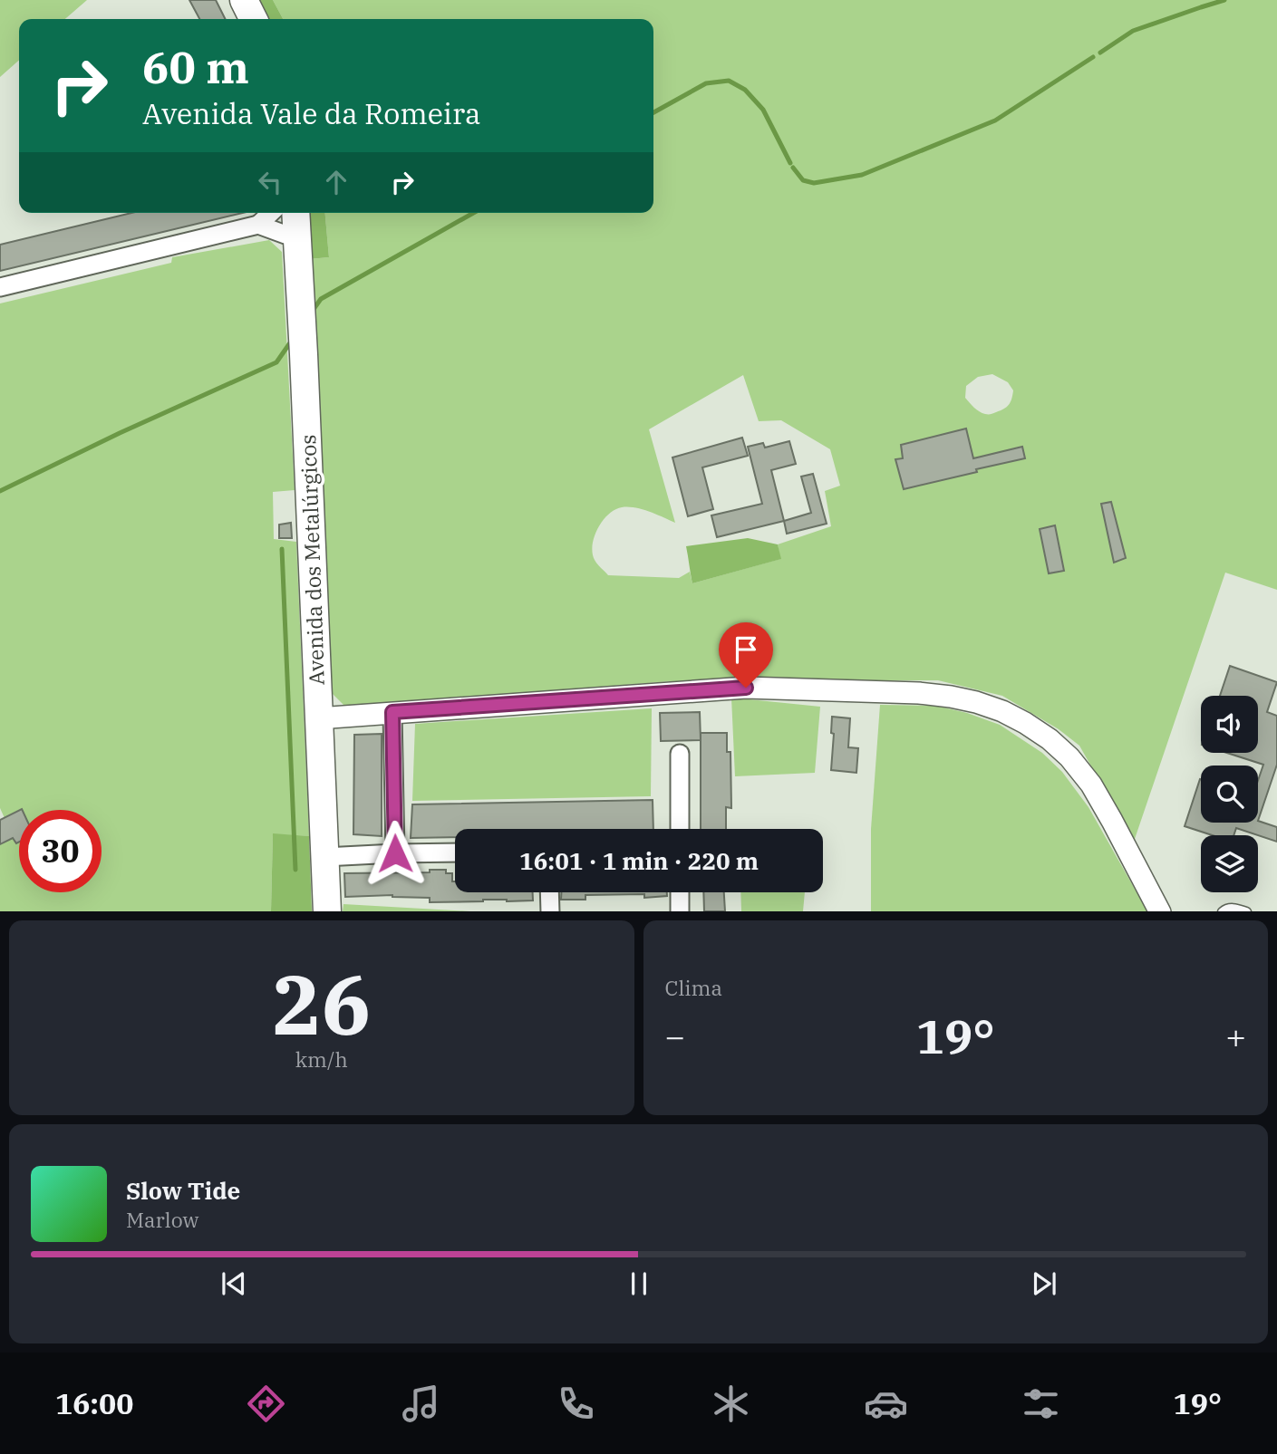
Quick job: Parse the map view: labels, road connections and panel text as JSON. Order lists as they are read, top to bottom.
{
  "streets": {
    "main road": ["Avenida dos Metalúrgicos"]
  },
  "page": {
    "turn": ["60 m", "Avenida Vale da Romeira"],
    "limit": "30",
    "trip": "16:01 · 1 min · 220 m",
    "tile": [
      ["26", "km/h"],
      "Clima"
    ],
    "heat": ["−", "19°", "+"],
    "song": ["Slow Tide", "Marlow"],
    "tabs": ["16:00", "19°"]
  }
}
